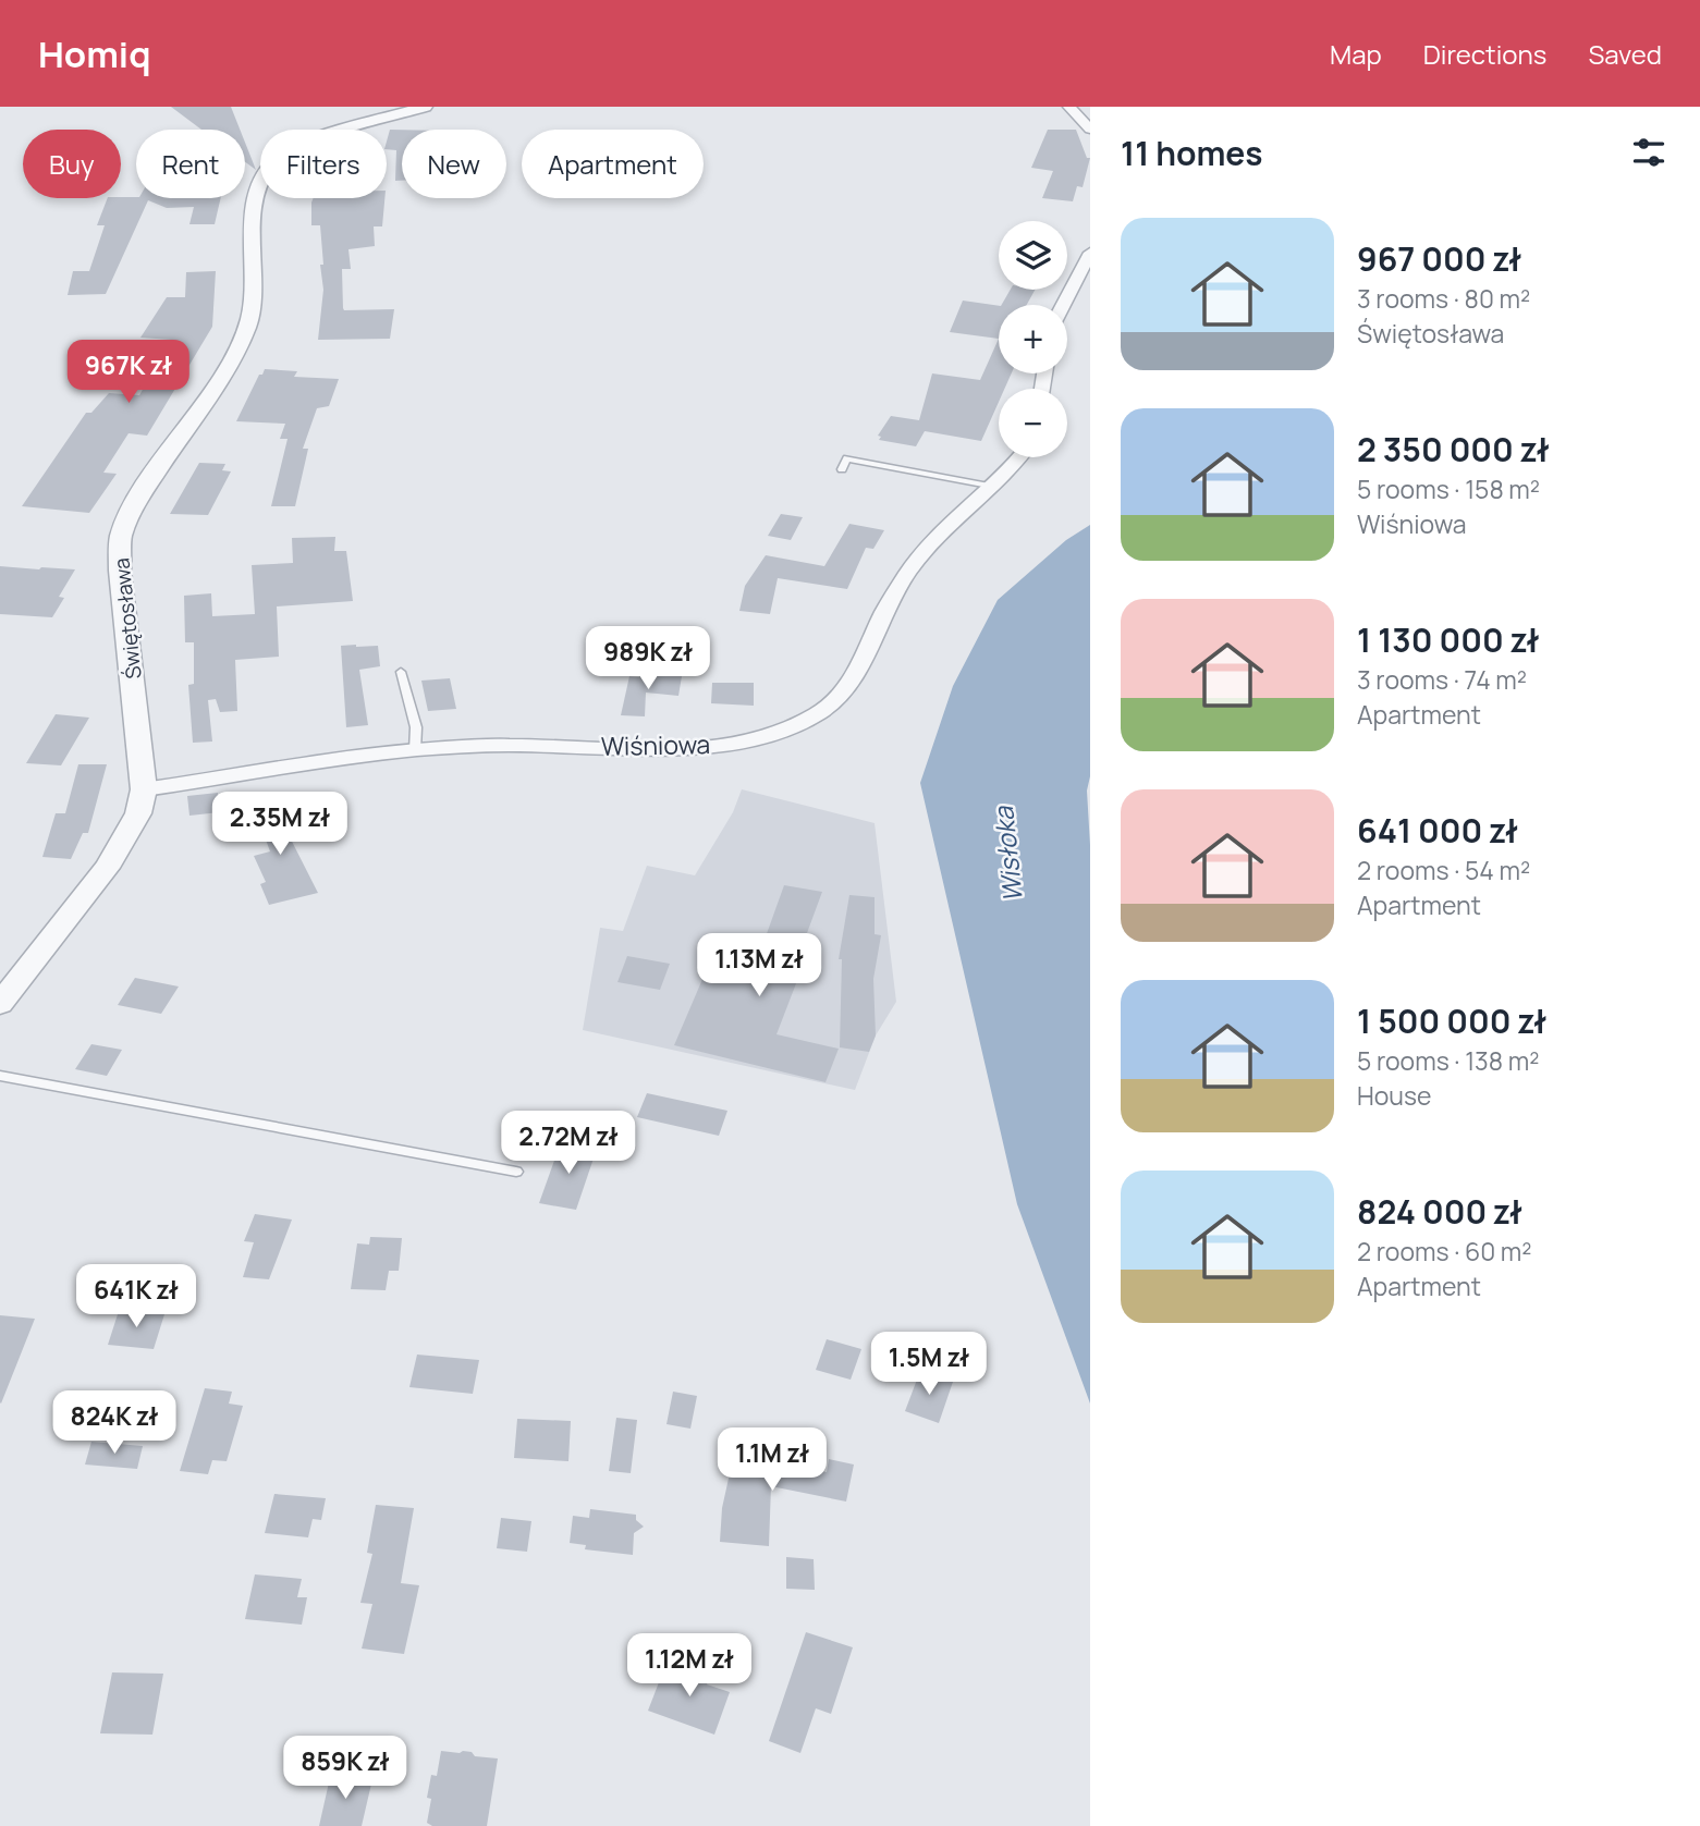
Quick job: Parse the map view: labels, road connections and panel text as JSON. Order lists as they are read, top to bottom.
{
  "streets": {
    "street": ["Świętosława", "Wiśniowa"]
  },
  "crossings": [
    ["Świętosława", "Wiśniowa"]
  ],
  "water": ["Wisłoka"],
  "page": {
    "header": "Homiq",
    "nav": ["Map", "Directions", "Saved"],
    "heading": "11 homes",
    "chip": [
      "Buy",
      "Rent",
      "Filters",
      "New",
      "Apartment"
    ],
    "list": [
      {
        "name": "967 000 zł",
        "note": "3 rooms · 80 m² · Świętosława"
      },
      {
        "name": "2 350 000 zł",
        "note": "5 rooms · 158 m² · Wiśniowa"
      },
      {
        "name": "1 130 000 zł",
        "note": "3 rooms · 74 m² · Apartment"
      },
      {
        "name": "641 000 zł",
        "note": "2 rooms · 54 m² · Apartment"
      },
      {
        "name": "1 500 000 zł",
        "note": "5 rooms · 138 m² · House"
      },
      {
        "name": "824 000 zł",
        "note": "2 rooms · 60 m² · Apartment"
      }
    ],
    "map_buttons": ["+", "−"],
    "price": [
      "967K zł",
      "989K zł",
      "2.35M zł",
      "1.13M zł",
      "2.72M zł",
      "641K zł",
      "1.5M zł",
      "824K zł",
      "1.1M zł",
      "1.12M zł",
      "859K zł"
    ]
  }
}
